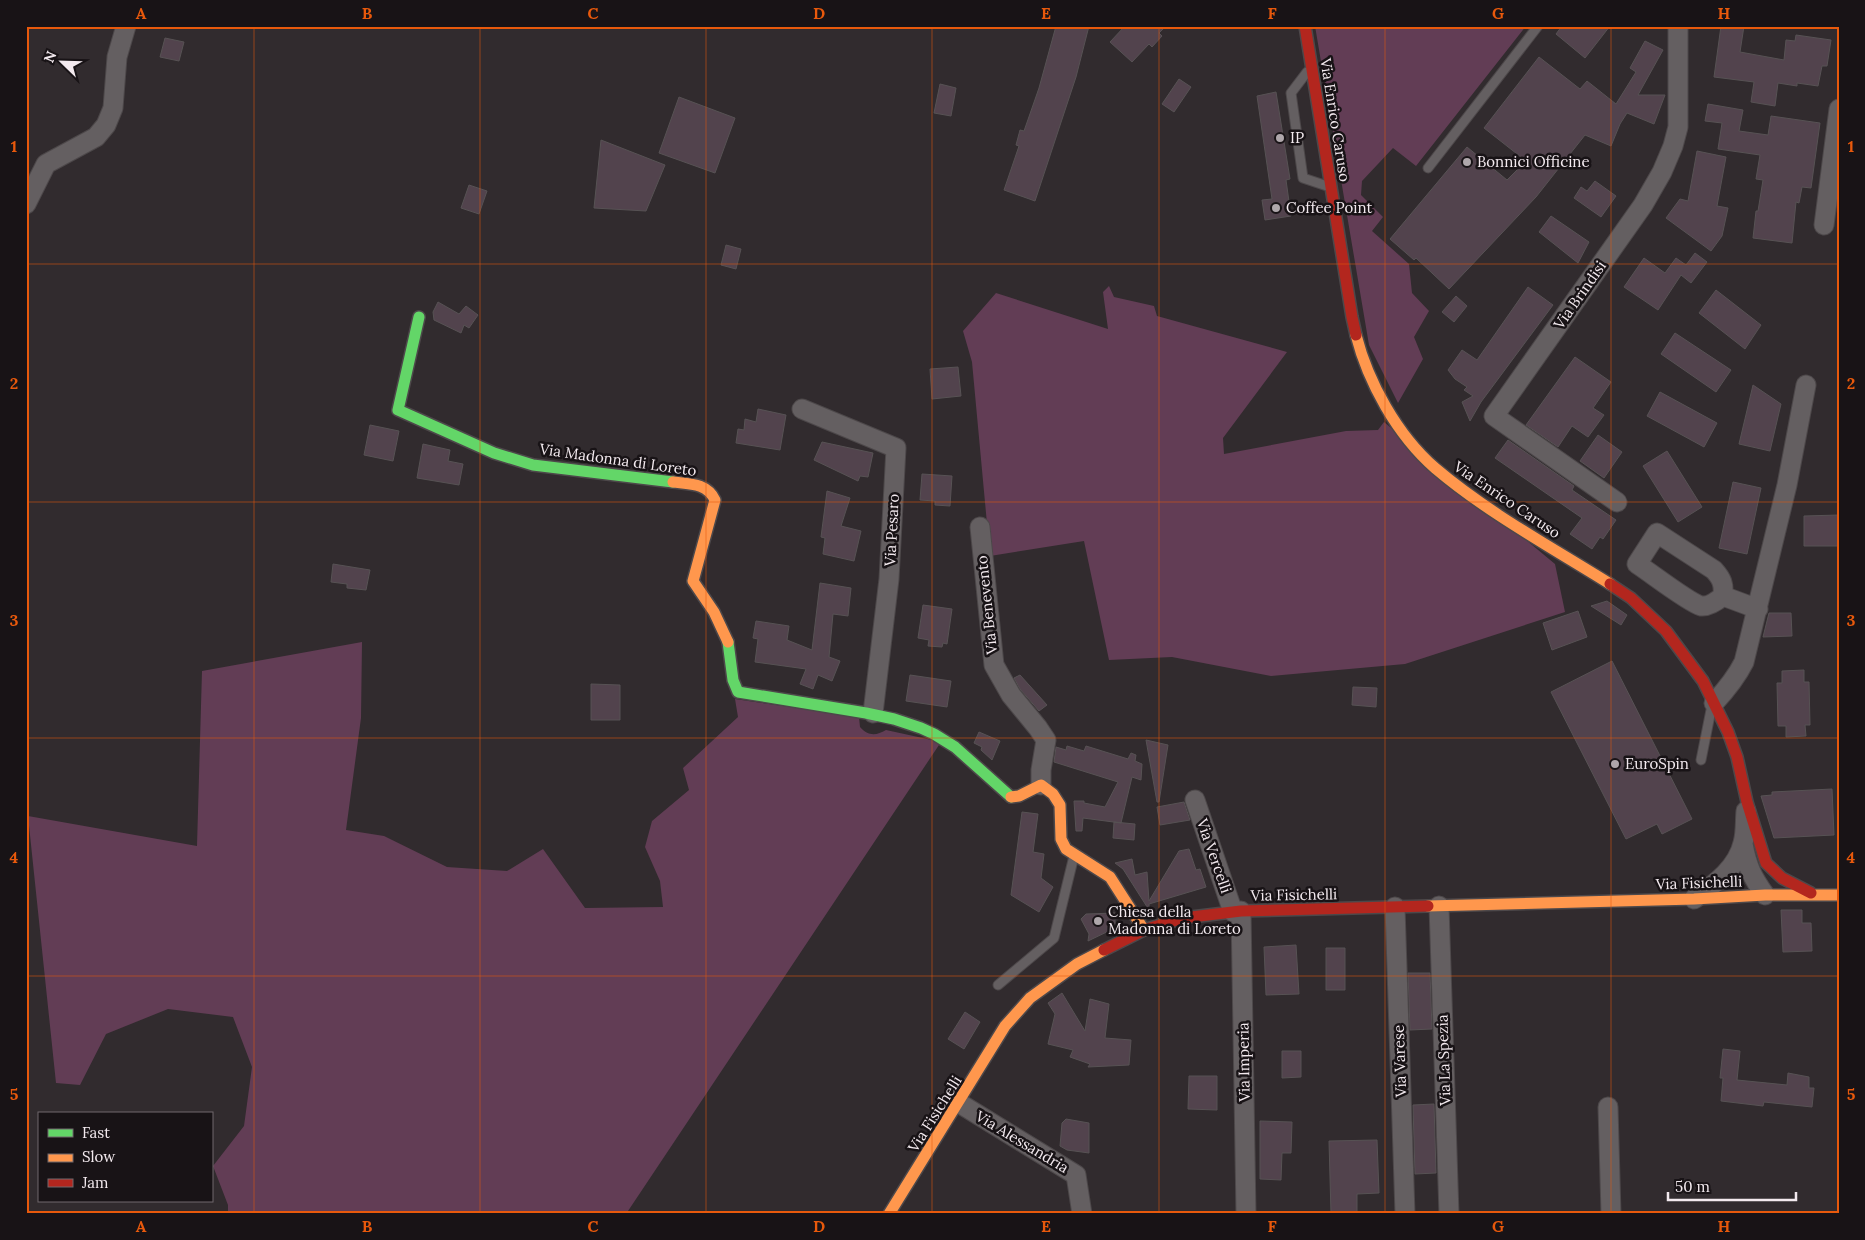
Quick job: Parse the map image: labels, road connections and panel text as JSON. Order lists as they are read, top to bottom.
{
  "streets": {
    "street": [
      "Via Enrico Caruso",
      "Via Brindisi",
      "Via Madonna di Loreto",
      "Via Pesaro",
      "Via Benevento",
      "Via Vercelli",
      "Via Fisichelli",
      "Via La Spezia",
      "Via Varese",
      "Via Imperia",
      "Via Alessandria"
    ]
  },
  "crossings": [
    ["Via Madonna di Loreto", "Via Pesaro"],
    ["Via Madonna di Loreto", "Via Benevento"],
    ["Via Vercelli", "Via Fisichelli"],
    ["Via Vercelli", "Via Imperia"],
    ["Via Fisichelli", "Via La Spezia"],
    ["Via Fisichelli", "Via Varese"],
    ["Via Fisichelli", "Via Imperia"],
    ["Via Fisichelli", "Via Alessandria"]
  ],
  "places": [
    "IP",
    "Bonnici Officine",
    "Coffee Point",
    "EuroSpin",
    "Chiesa della Madonna di Loreto"
  ],
  "legend": ["Fast", "Slow", "Jam"],
  "scale_bar": "50 m",
  "north": "top left",
  "grid": {
    "columns": [
      "A",
      "B",
      "C",
      "D",
      "E",
      "F",
      "G",
      "H"
    ],
    "rows": [
      "1",
      "2",
      "3",
      "4",
      "5"
    ]
  }
}
